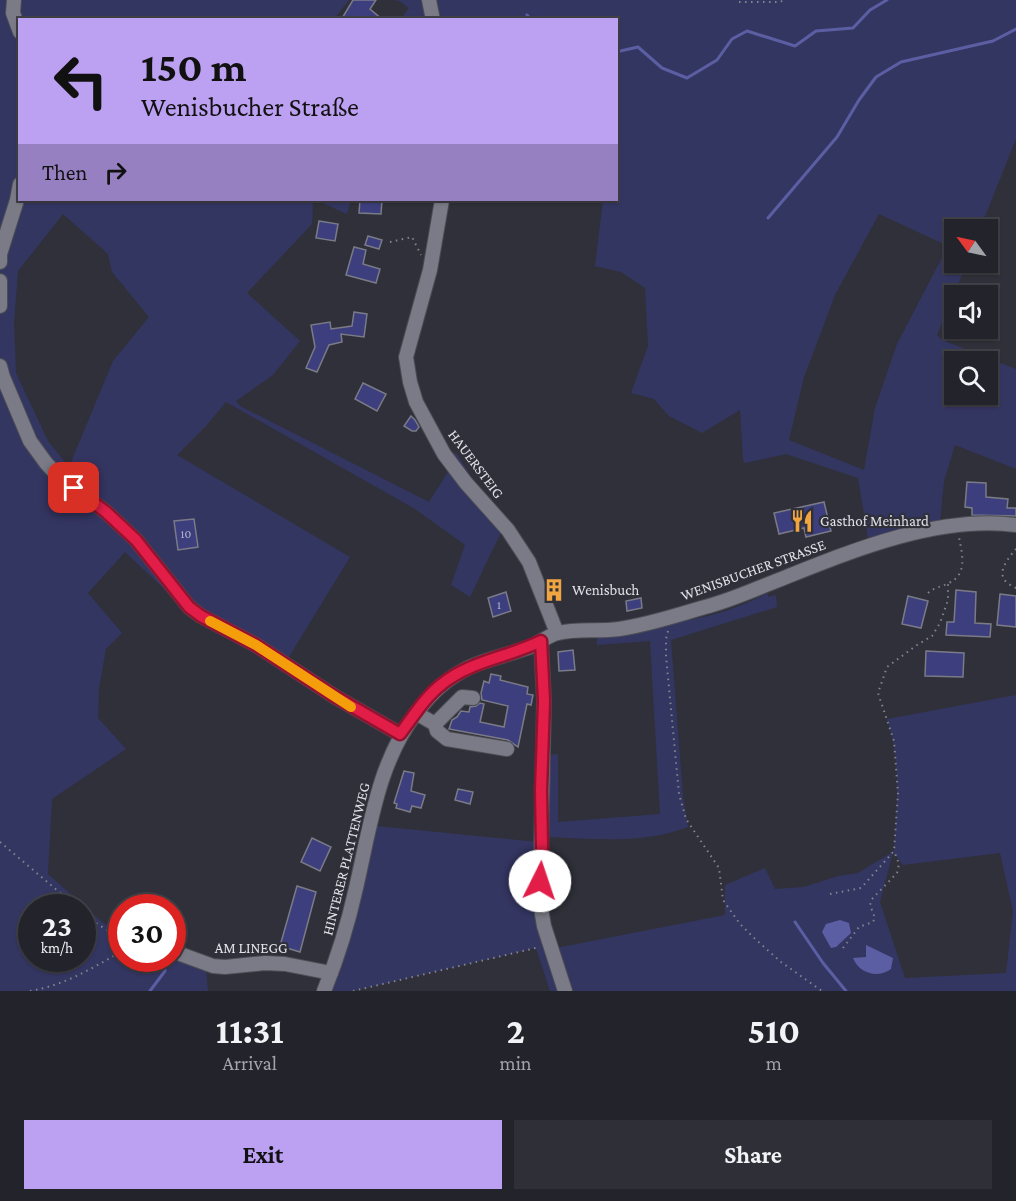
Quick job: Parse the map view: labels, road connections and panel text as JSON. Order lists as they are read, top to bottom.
{
  "streets": {
    "street": [
      "HAUERSTEIG",
      "WENISBUCHER STRASSE",
      "HINTERER PLATTENWEG",
      "AM LINEGG"
    ]
  },
  "crossings": [
    ["HAUERSTEIG", "WENISBUCHER STRASSE"],
    ["WENISBUCHER STRASSE", "HINTERER PLATTENWEG"],
    ["HINTERER PLATTENWEG", "AM LINEGG"]
  ],
  "places": {
    "restaurant": ["Gasthof Meinhard"],
    "building": ["Wenisbuch"]
  },
  "house_numbers": ["10", "1"],
  "north": "top left",
  "page": {
    "turn": ["150 m", "Wenisbucher Straße"],
    "then": "Then",
    "speed": "23 km/h",
    "limit": "30",
    "eta": [
      "11:31",
      "Arrival",
      "2",
      "min",
      "510",
      "m"
    ],
    "buttons": ["Exit", "Share"]
  }
}
